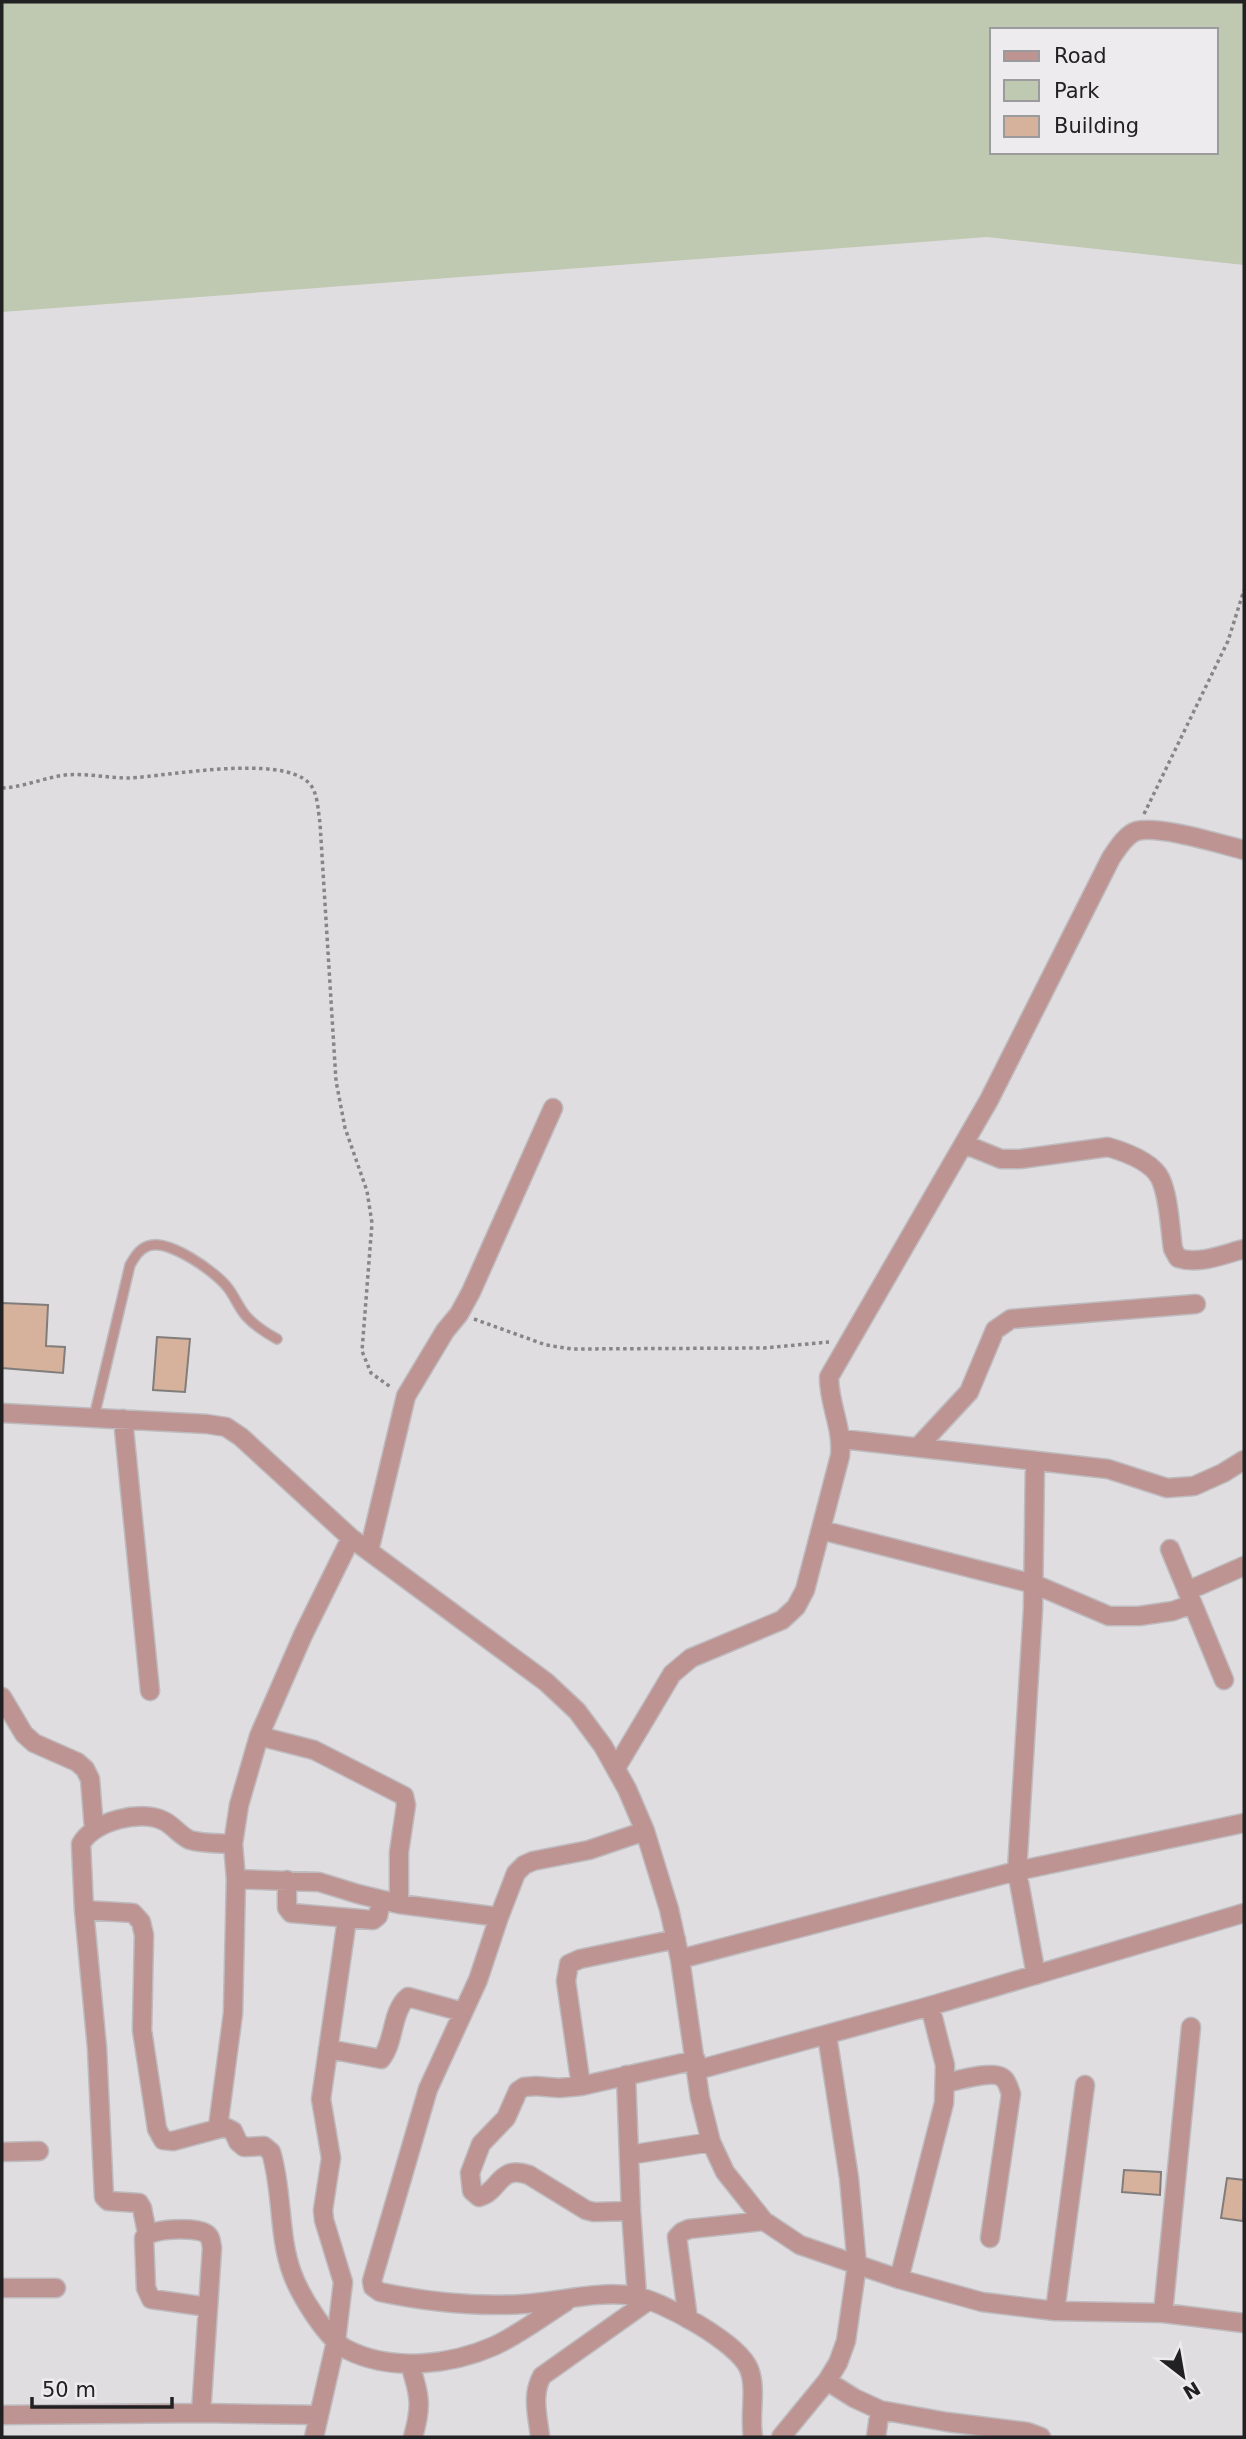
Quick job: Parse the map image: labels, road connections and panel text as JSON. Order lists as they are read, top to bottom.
{
  "legend": ["Road", "Park", "Building"],
  "scale_bar": "50 m",
  "north": "bottom right"
}
